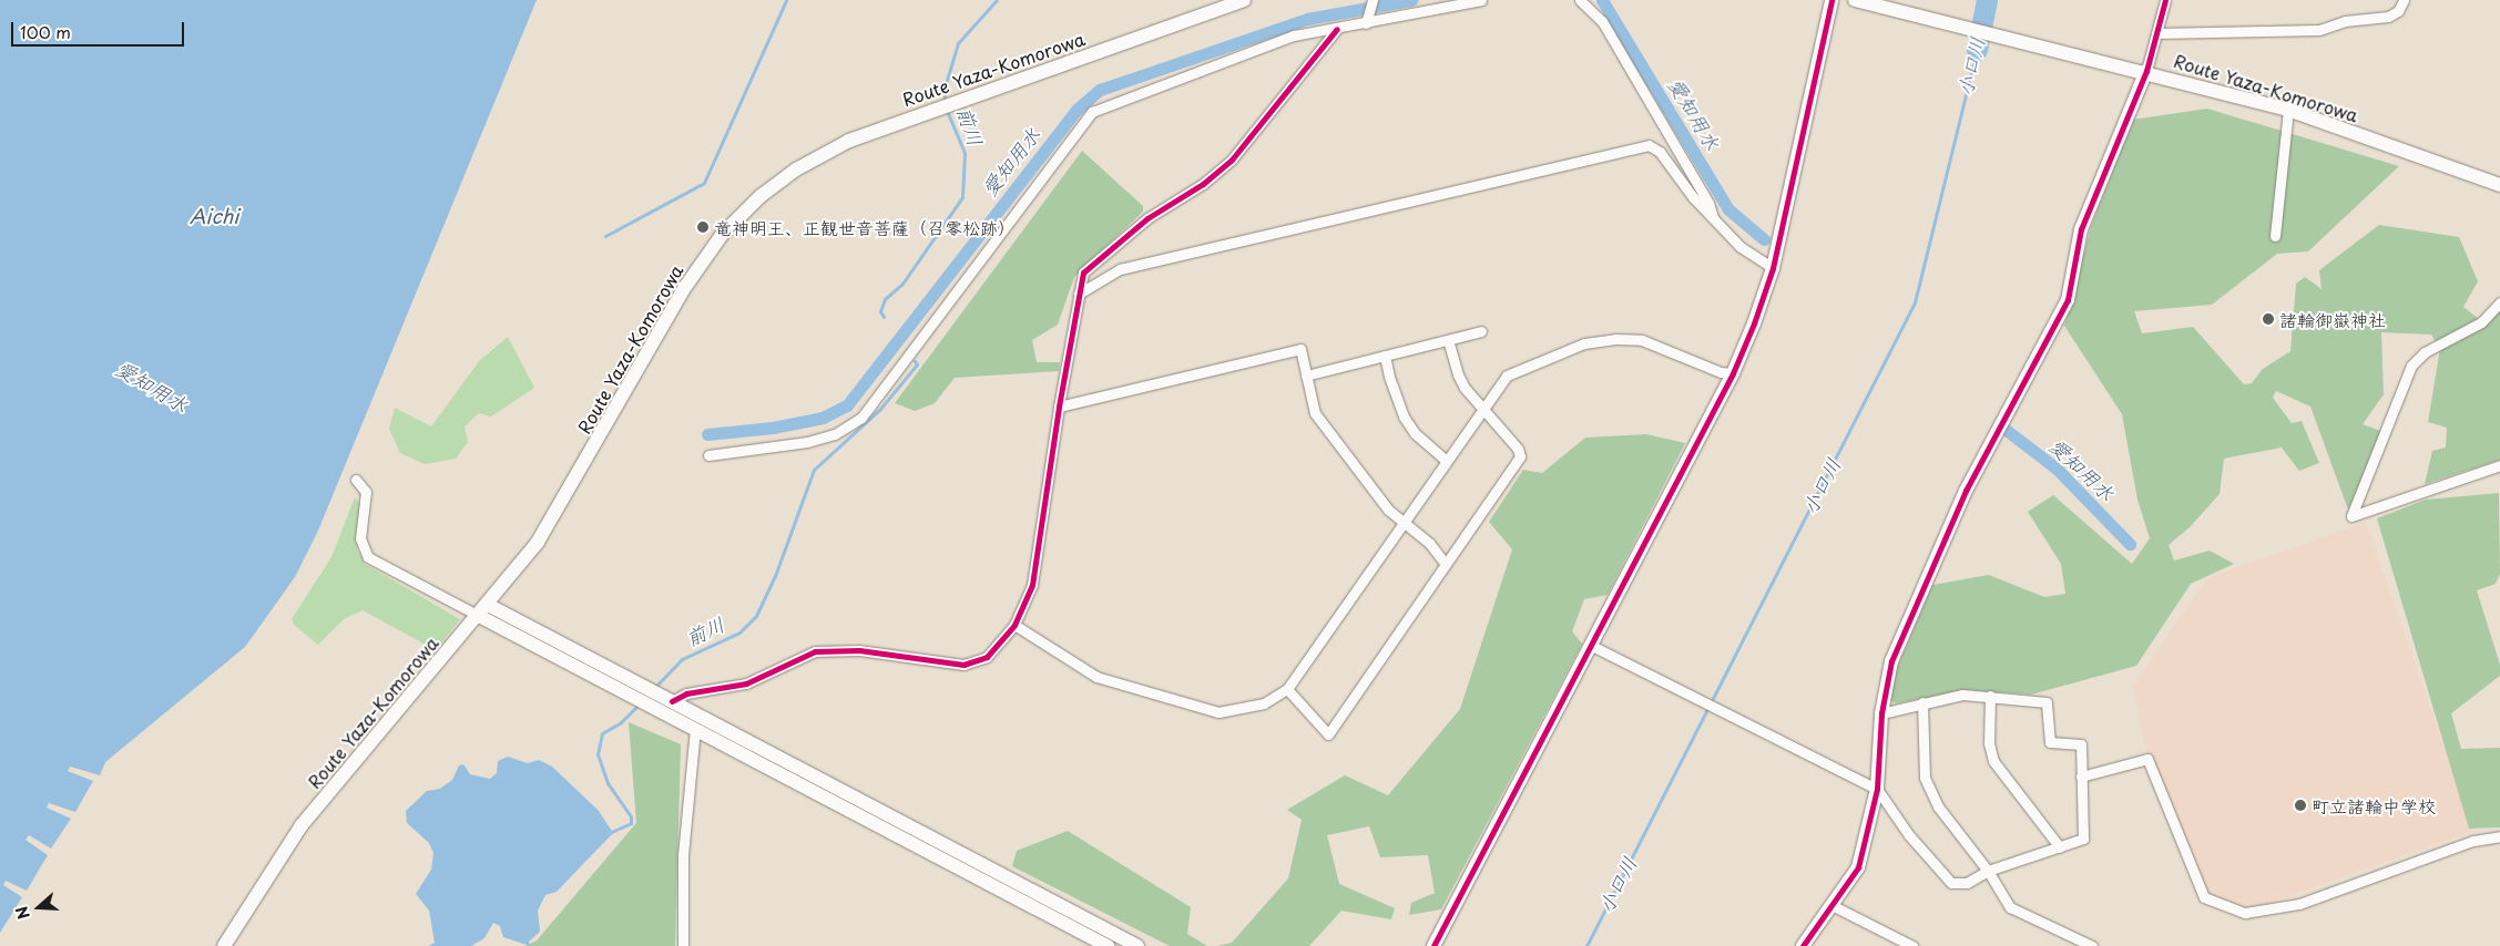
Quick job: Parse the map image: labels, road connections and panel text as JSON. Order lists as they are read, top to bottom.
{
  "streets": {
    "street": ["Route Yaza-Komorowa"]
  },
  "water": [
    "小口川",
    "愛知用水",
    "前川",
    "Aichi"
  ],
  "places": ["竜神明王、正観世音菩薩（召零松跡）", "諸輪御嶽神社", "町立諸輪中学校"],
  "scale_bar": "100 m",
  "north": "left"
}
